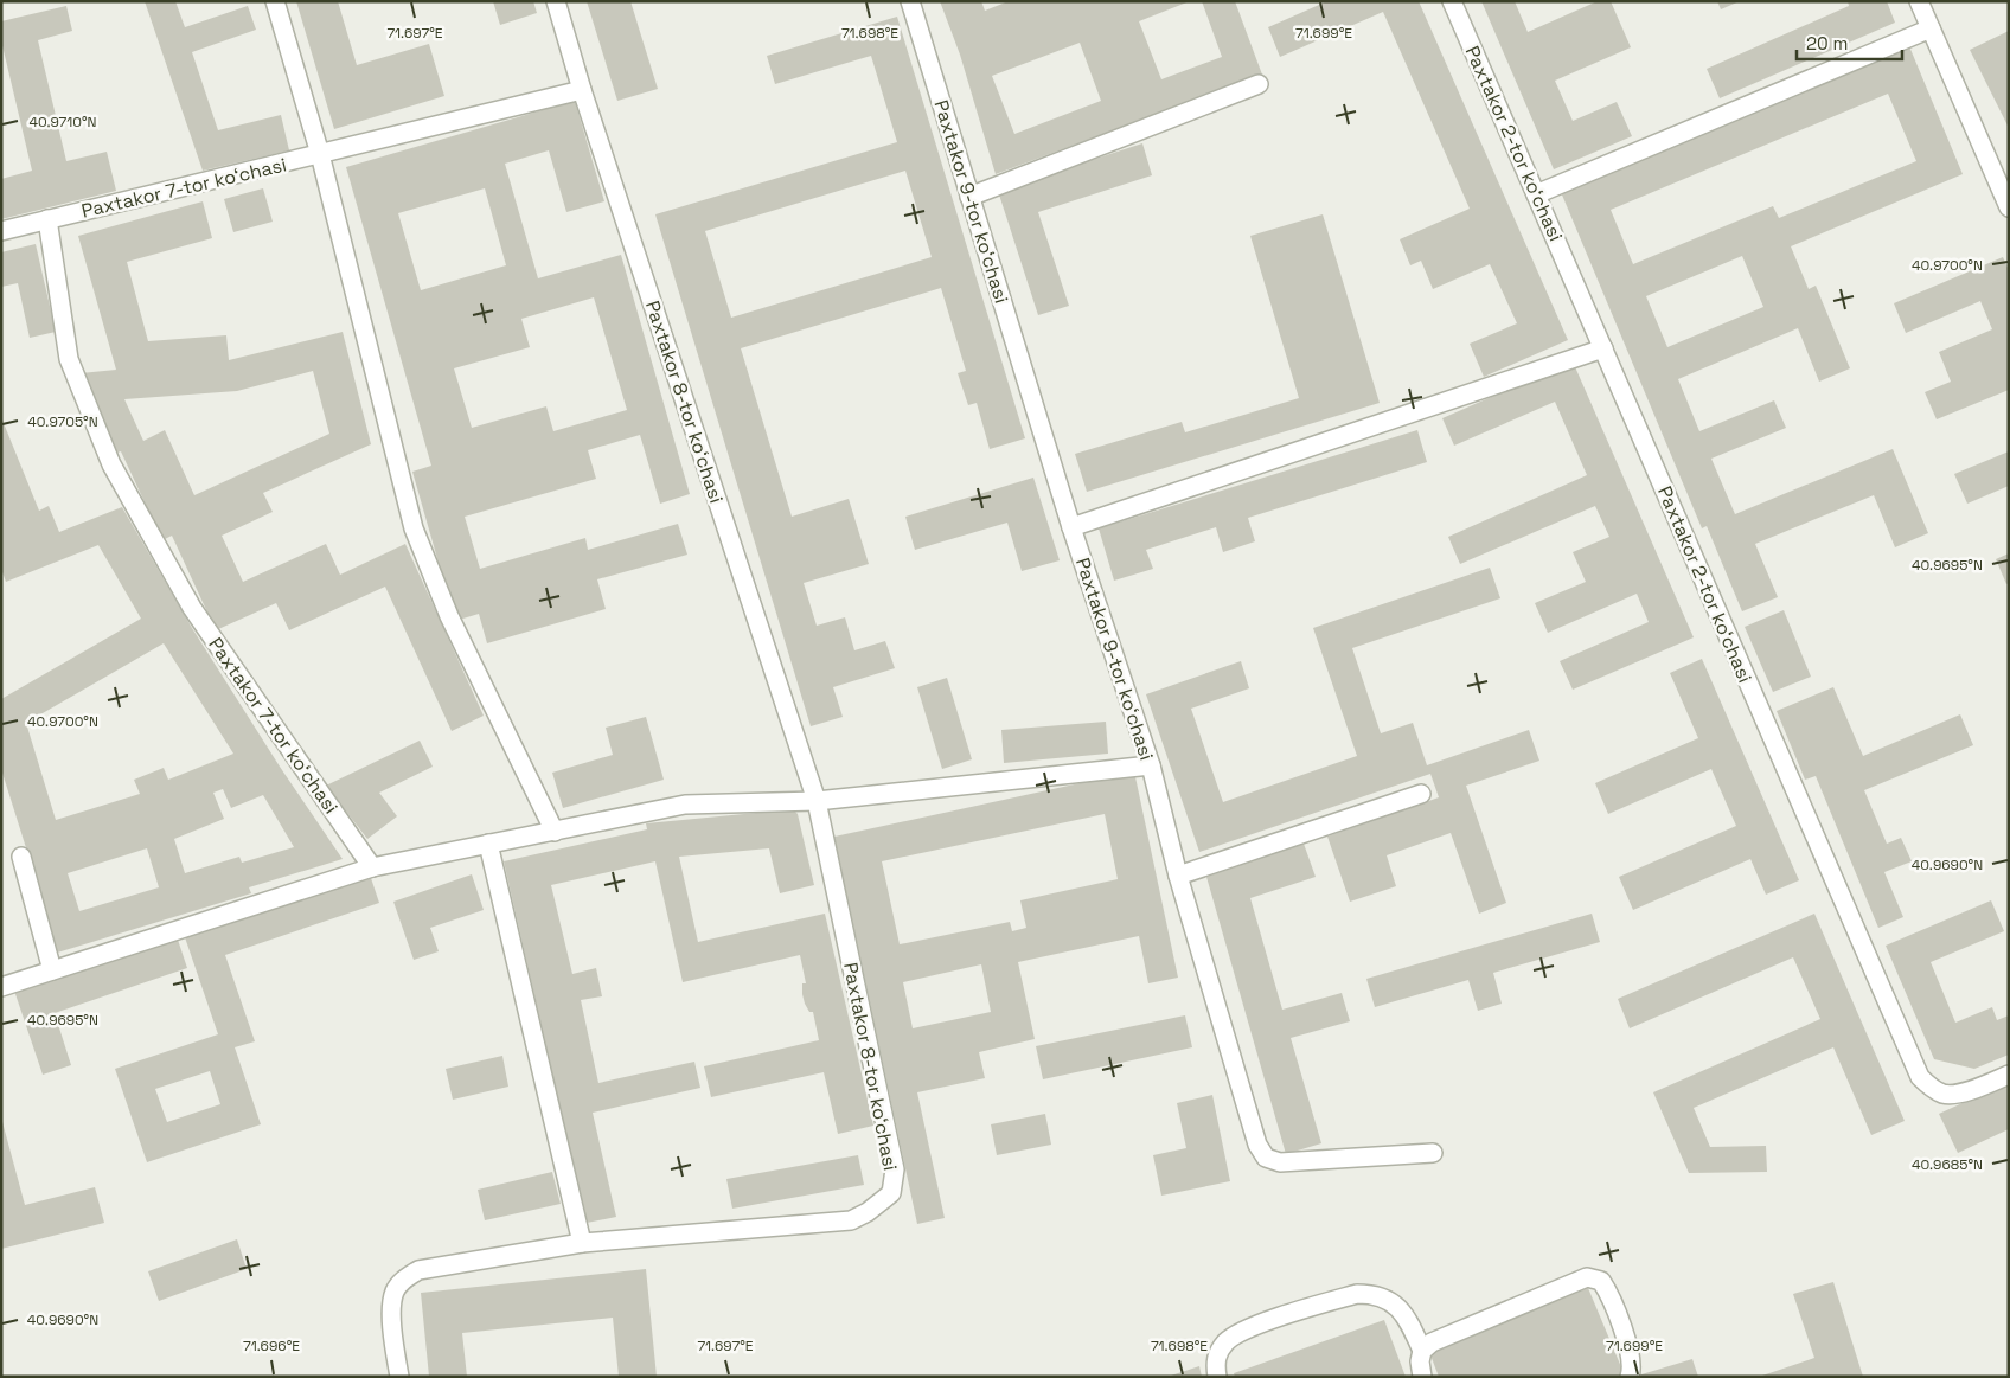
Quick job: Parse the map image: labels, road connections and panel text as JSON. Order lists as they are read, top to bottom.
{
  "streets": {
    "street": [
      "Paxtakor 2-tor koʻchasi",
      "Paxtakor 7-tor koʻchasi",
      "Paxtakor 9-tor koʻchasi",
      "Paxtakor 8-tor koʻchasi"
    ]
  },
  "crossings": [
    ["Paxtakor 7-tor koʻchasi", "Paxtakor 8-tor koʻchasi"]
  ],
  "scale_bar": "20 m",
  "coordinates": [
    "71.697°E",
    "71.698°E",
    "71.699°E",
    "40.9710°N",
    "40.9700°N",
    "40.9705°N",
    "40.9695°N",
    "40.9690°N",
    "40.9685°N",
    "71.696°E"
  ]
}
